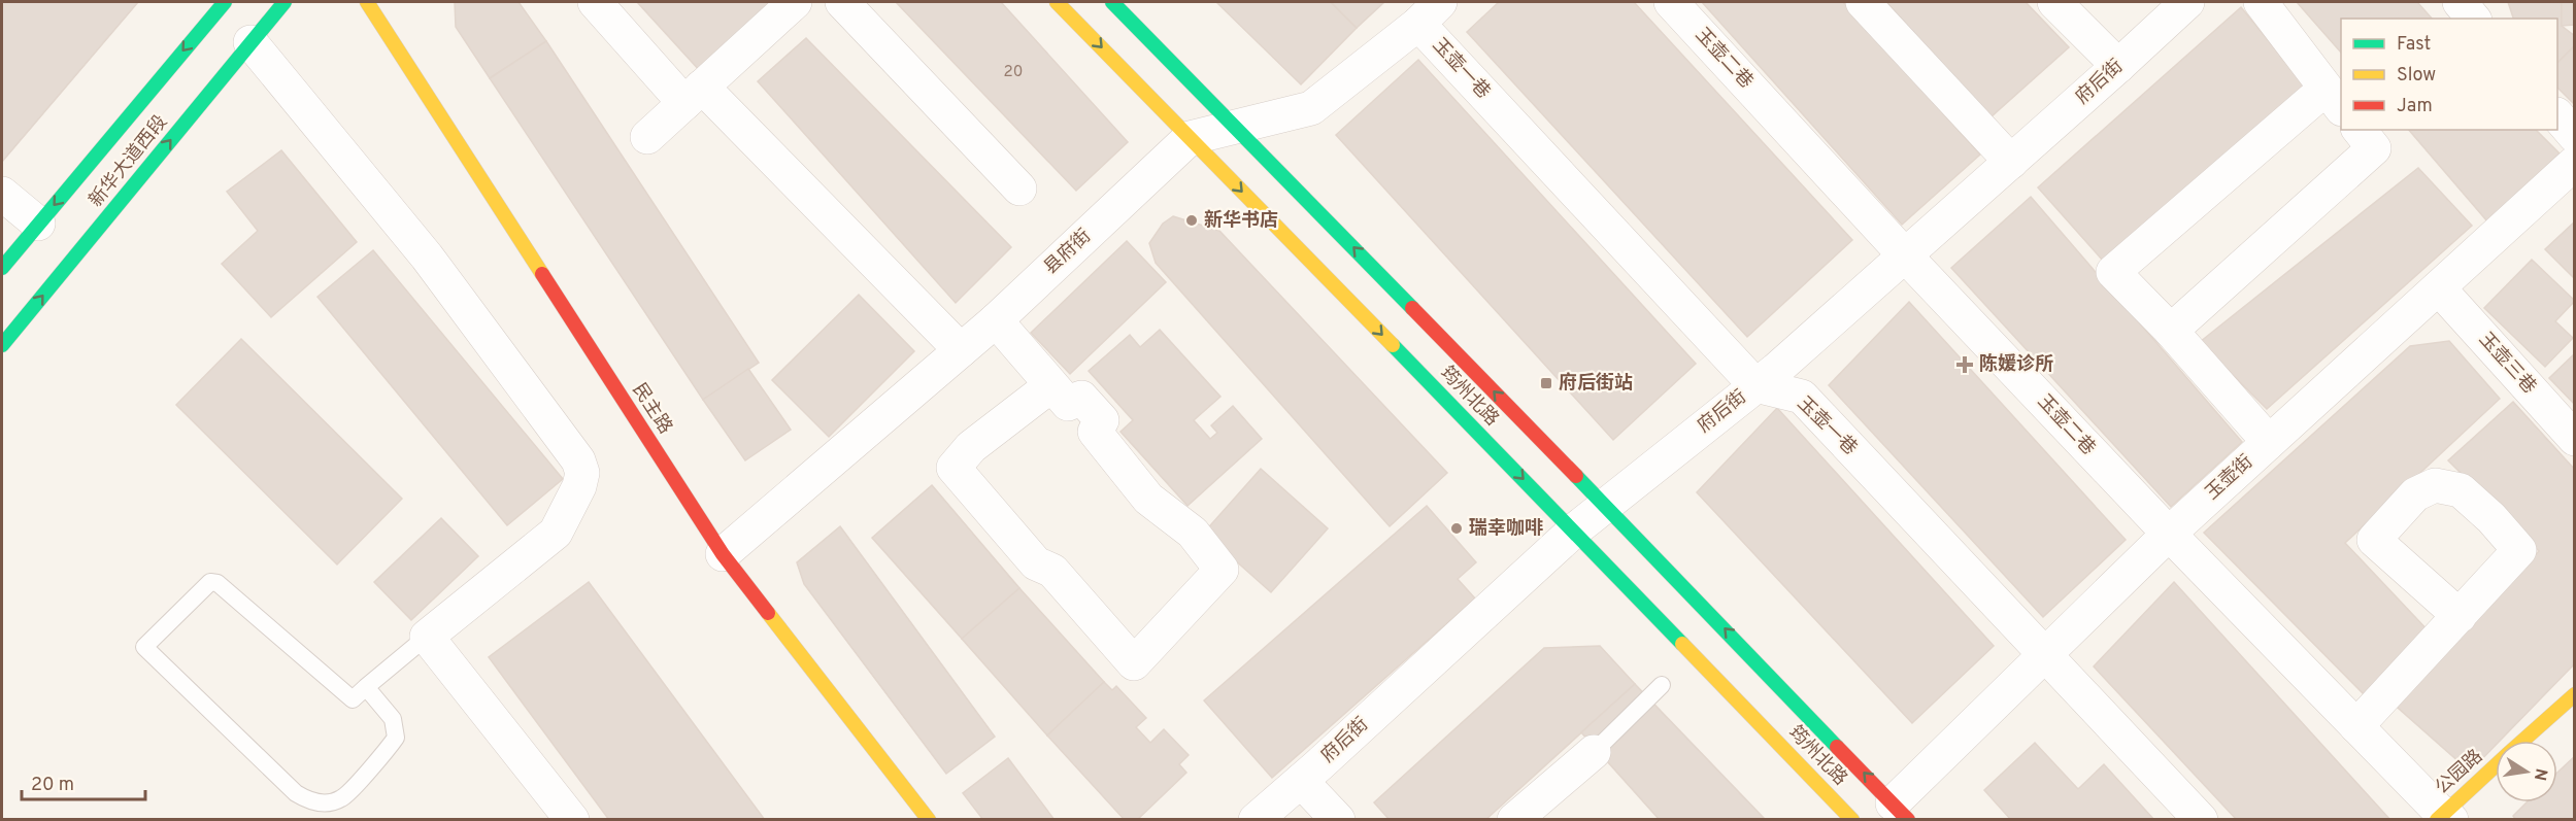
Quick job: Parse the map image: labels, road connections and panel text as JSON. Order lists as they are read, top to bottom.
{
  "streets": {
    "main road": [
      "新华大道西段",
      "筠州北路",
      "民主路",
      "公园路"
    ],
    "street": [
      "玉壶二巷",
      "玉壶一巷",
      "府后街",
      "县府街",
      "玉壶三巷",
      "玉壶街"
    ]
  },
  "crossings": [
    ["玉壶二巷", "府后街"],
    ["玉壶二巷", "玉壶街"],
    ["玉壶二巷", "公园路"],
    ["玉壶一巷", "府后街"],
    ["玉壶一巷", "县府街"],
    ["玉壶一巷", "玉壶街"],
    ["府后街", "筠州北路"],
    ["县府街", "筠州北路"],
    ["县府街", "民主路"],
    ["玉壶三巷", "玉壶街"],
    ["筠州北路", "玉壶街"]
  ],
  "places": {
    "other": ["新华书店", "瑞幸咖啡"],
    "health": ["陈媛诊所"],
    "transit": ["府后街站"]
  },
  "house_numbers": ["20"],
  "legend": ["Fast", "Slow", "Jam"],
  "scale_bar": "20 m",
  "north": "right"
}
